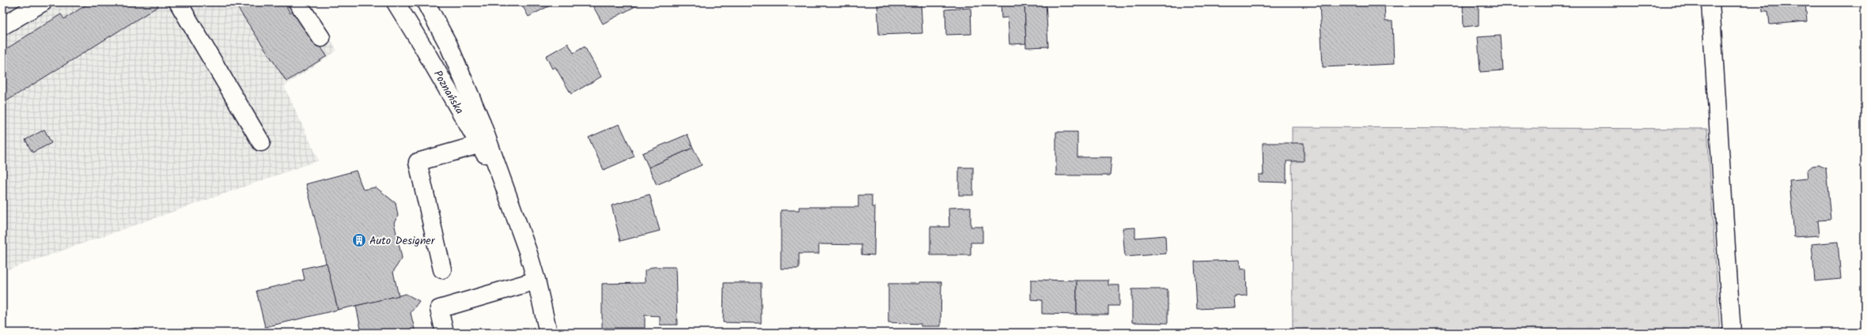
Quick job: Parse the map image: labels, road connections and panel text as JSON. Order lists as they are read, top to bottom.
{
  "streets": {
    "main road": ["Poznańska"]
  },
  "places": {
    "building": ["Auto Designer"]
  }
}
